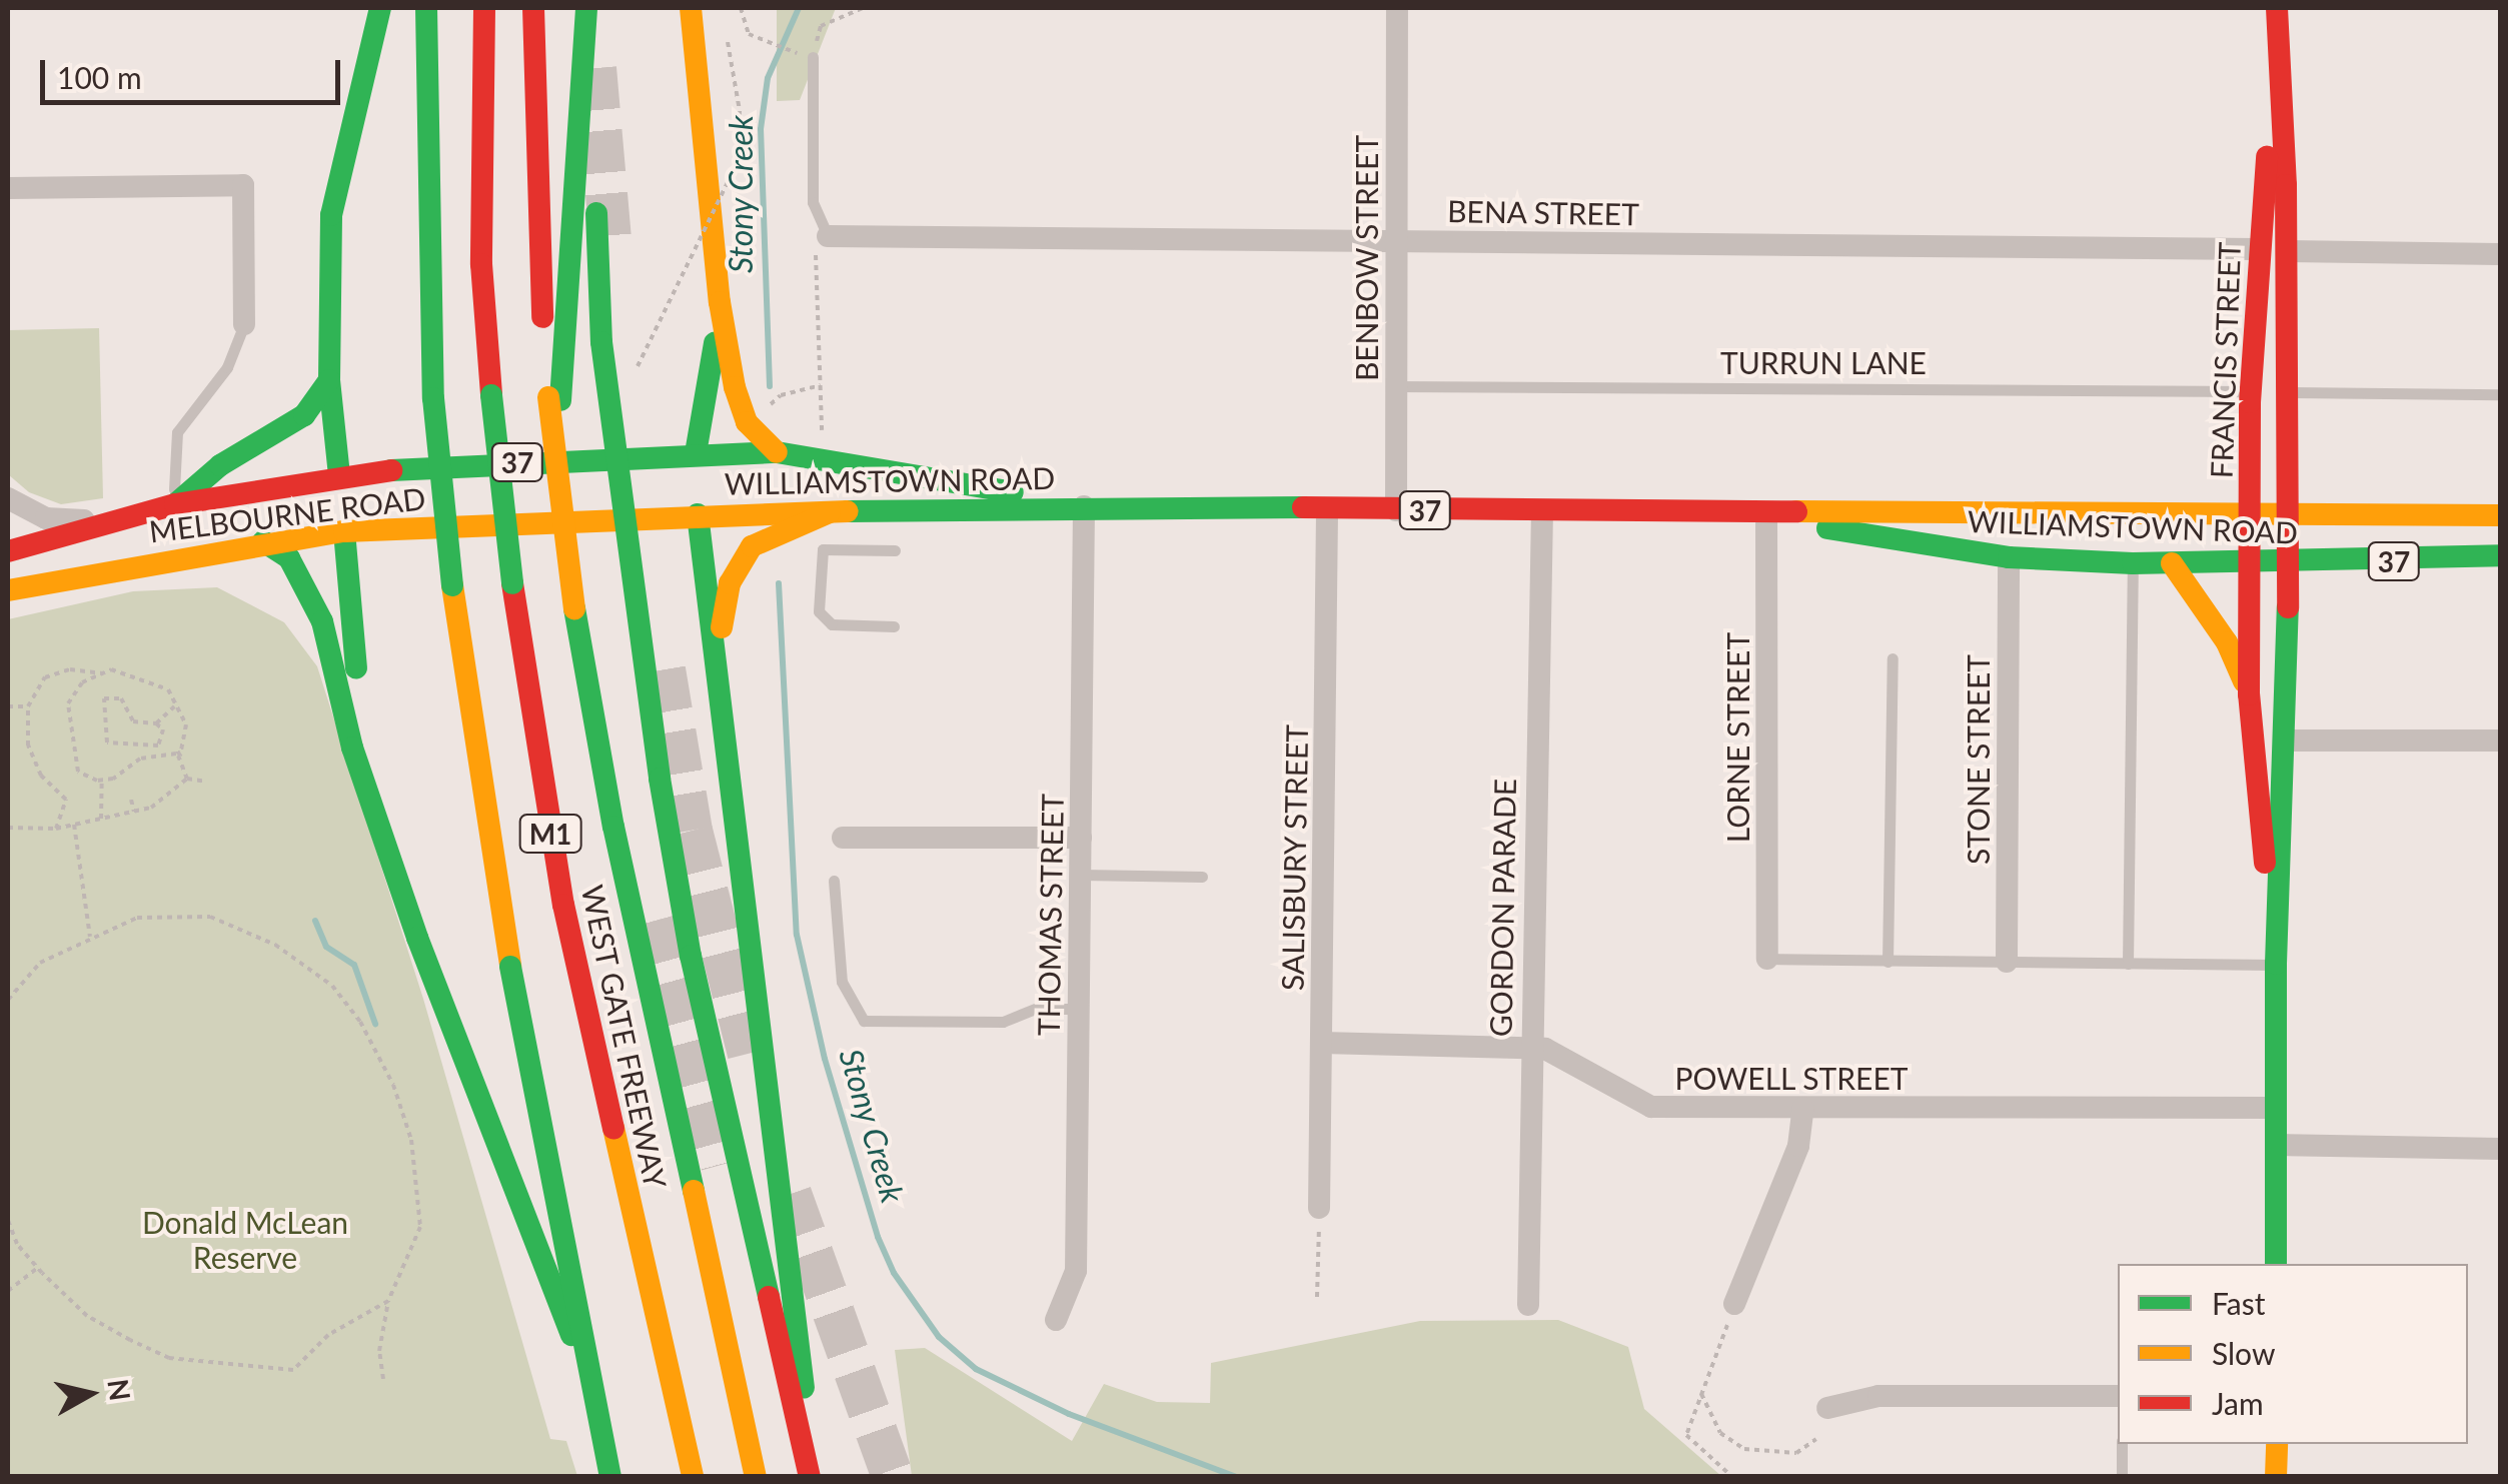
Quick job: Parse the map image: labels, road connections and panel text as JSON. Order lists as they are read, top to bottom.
{
  "streets": {
    "main road": [
      "FRANCIS STREET",
      "37",
      "WILLIAMSTOWN ROAD",
      "MELBOURNE ROAD",
      "M1",
      "WEST GATE FREEWAY"
    ],
    "street": [
      "BENA STREET",
      "BENBOW STREET",
      "LORNE STREET",
      "STONE STREET",
      "SALISBURY STREET",
      "GORDON PARADE",
      "THOMAS STREET",
      "POWELL STREET"
    ],
    "lane": ["TURRUN LANE"]
  },
  "crossings": [
    ["BENA STREET", "BENBOW STREET"],
    ["BENA STREET", "FRANCIS STREET"],
    ["BENBOW STREET", "TURRUN LANE"],
    ["BENBOW STREET", "WILLIAMSTOWN ROAD"],
    ["FRANCIS STREET", "TURRUN LANE"],
    ["FRANCIS STREET", "WILLIAMSTOWN ROAD"],
    ["FRANCIS STREET", "POWELL STREET"],
    ["WILLIAMSTOWN ROAD", "MELBOURNE ROAD"],
    ["WILLIAMSTOWN ROAD", "LORNE STREET"],
    ["WILLIAMSTOWN ROAD", "STONE STREET"],
    ["WILLIAMSTOWN ROAD", "SALISBURY STREET"],
    ["WILLIAMSTOWN ROAD", "GORDON PARADE"],
    ["WILLIAMSTOWN ROAD", "THOMAS STREET"],
    ["M1", "WEST GATE FREEWAY"],
    ["SALISBURY STREET", "POWELL STREET"],
    ["GORDON PARADE", "POWELL STREET"]
  ],
  "water": ["Stony Creek"],
  "parks": ["Donald McLean Reserve"],
  "legend": ["Fast", "Slow", "Jam"],
  "scale_bar": "100 m",
  "north": "right"
}
